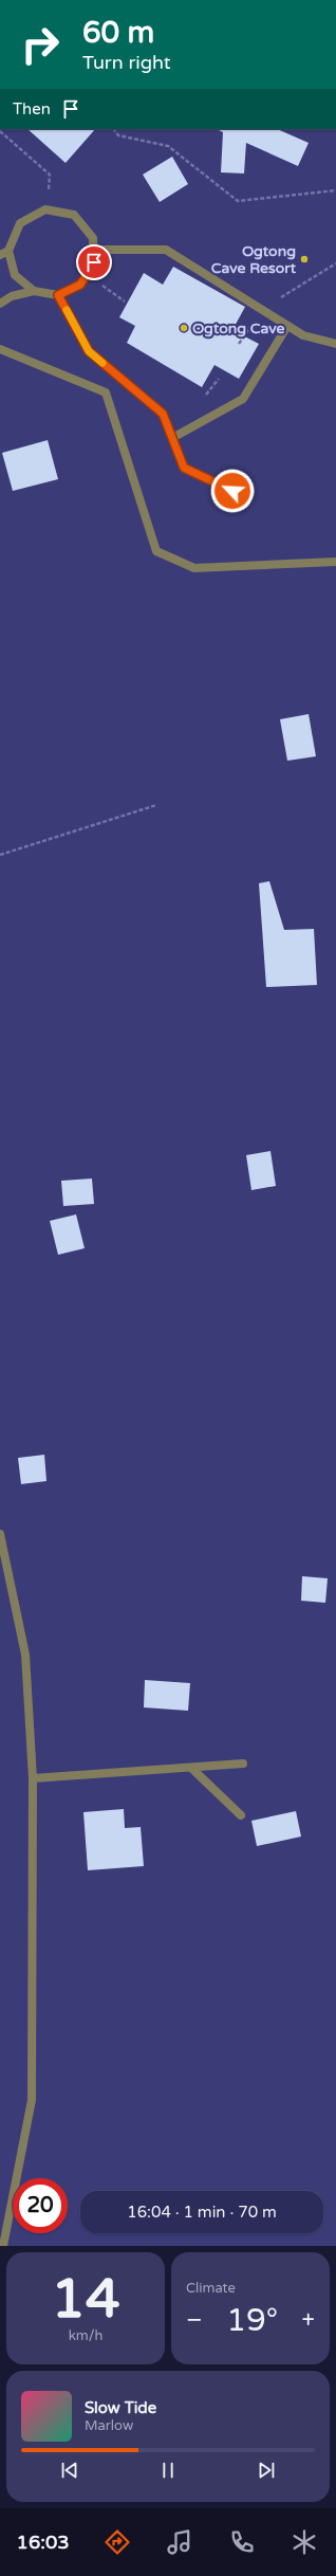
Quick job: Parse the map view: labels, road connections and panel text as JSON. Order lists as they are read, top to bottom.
{
  "places": ["Ogtong Cave Resort", "Ogtong Cave"],
  "page": {
    "turn": ["60 m", "Turn right"],
    "then": "Then",
    "limit": "20",
    "trip": "16:04 · 1 min · 70 m",
    "tile": [
      ["14", "km/h"],
      "Climate"
    ],
    "heat": ["−", "19°", "+"],
    "song": ["Slow Tide", "Marlow"],
    "tabs": "16:03"
  }
}
